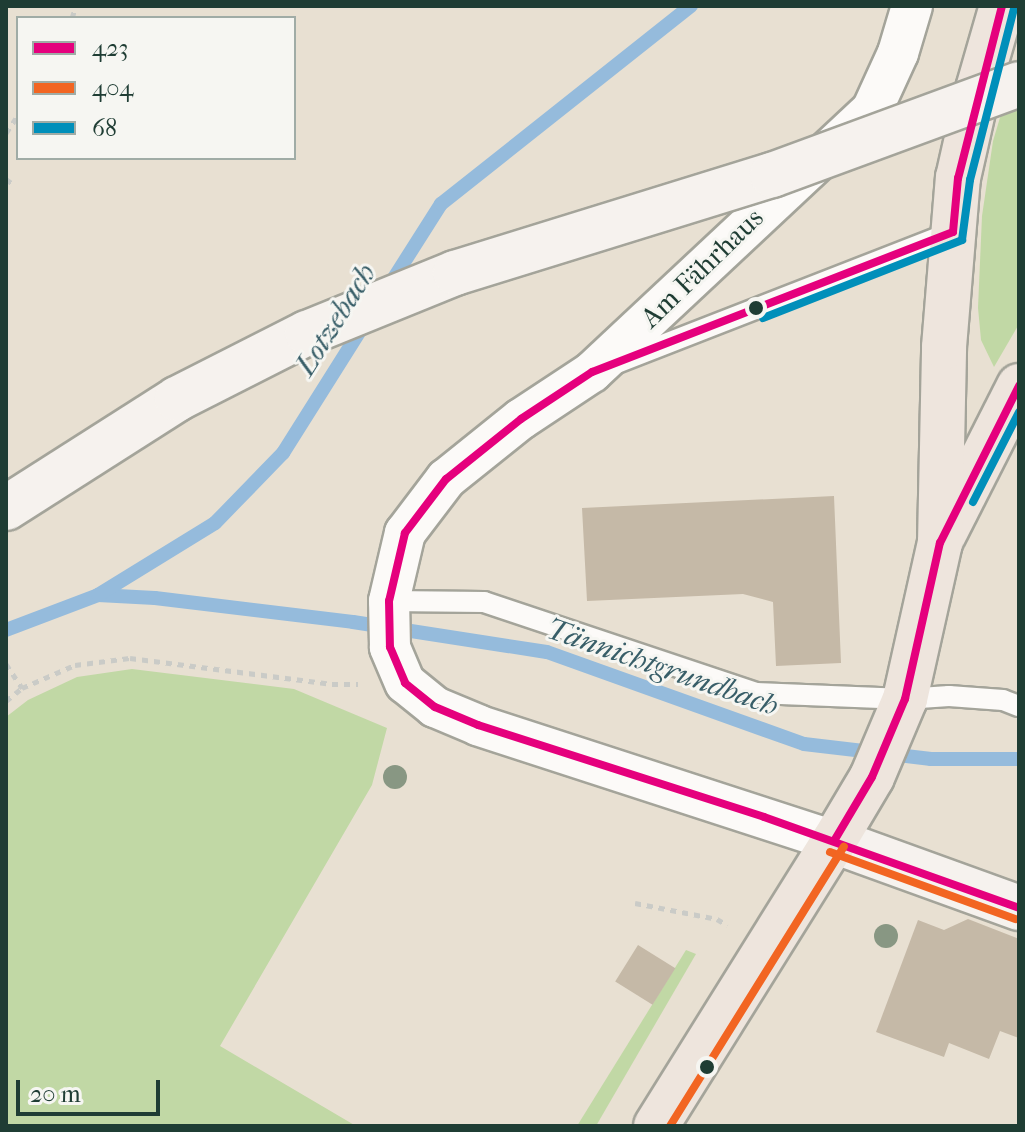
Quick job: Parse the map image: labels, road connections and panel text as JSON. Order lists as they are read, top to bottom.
{
  "streets": {
    "street": ["Am Fährhaus"]
  },
  "water": ["Lotzebach", "Tännichtgrundbach"],
  "lines": ["transit line 423", "transit line 68", "transit line 404"],
  "legend": ["423", "404", "68"],
  "scale_bar": "20 m"
}
